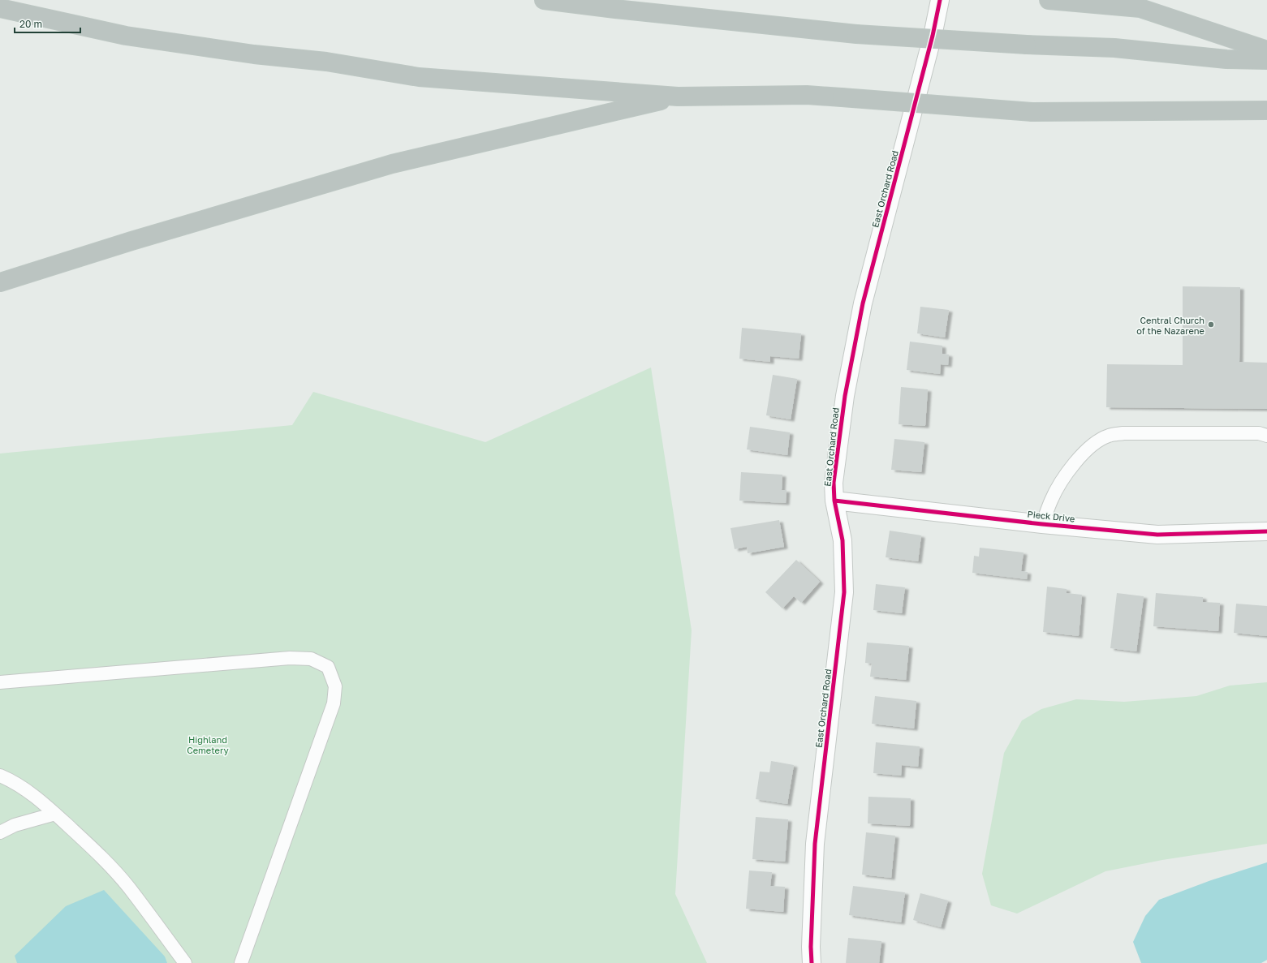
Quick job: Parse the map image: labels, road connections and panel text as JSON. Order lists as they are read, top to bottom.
{
  "streets": {
    "street": ["East Orchard Road", "Pieck Drive"]
  },
  "crossings": [
    ["East Orchard Road", "Pieck Drive"]
  ],
  "parks": ["Highland Cemetery"],
  "places": ["Central Church of the Nazarene"],
  "scale_bar": "20 m"
}
